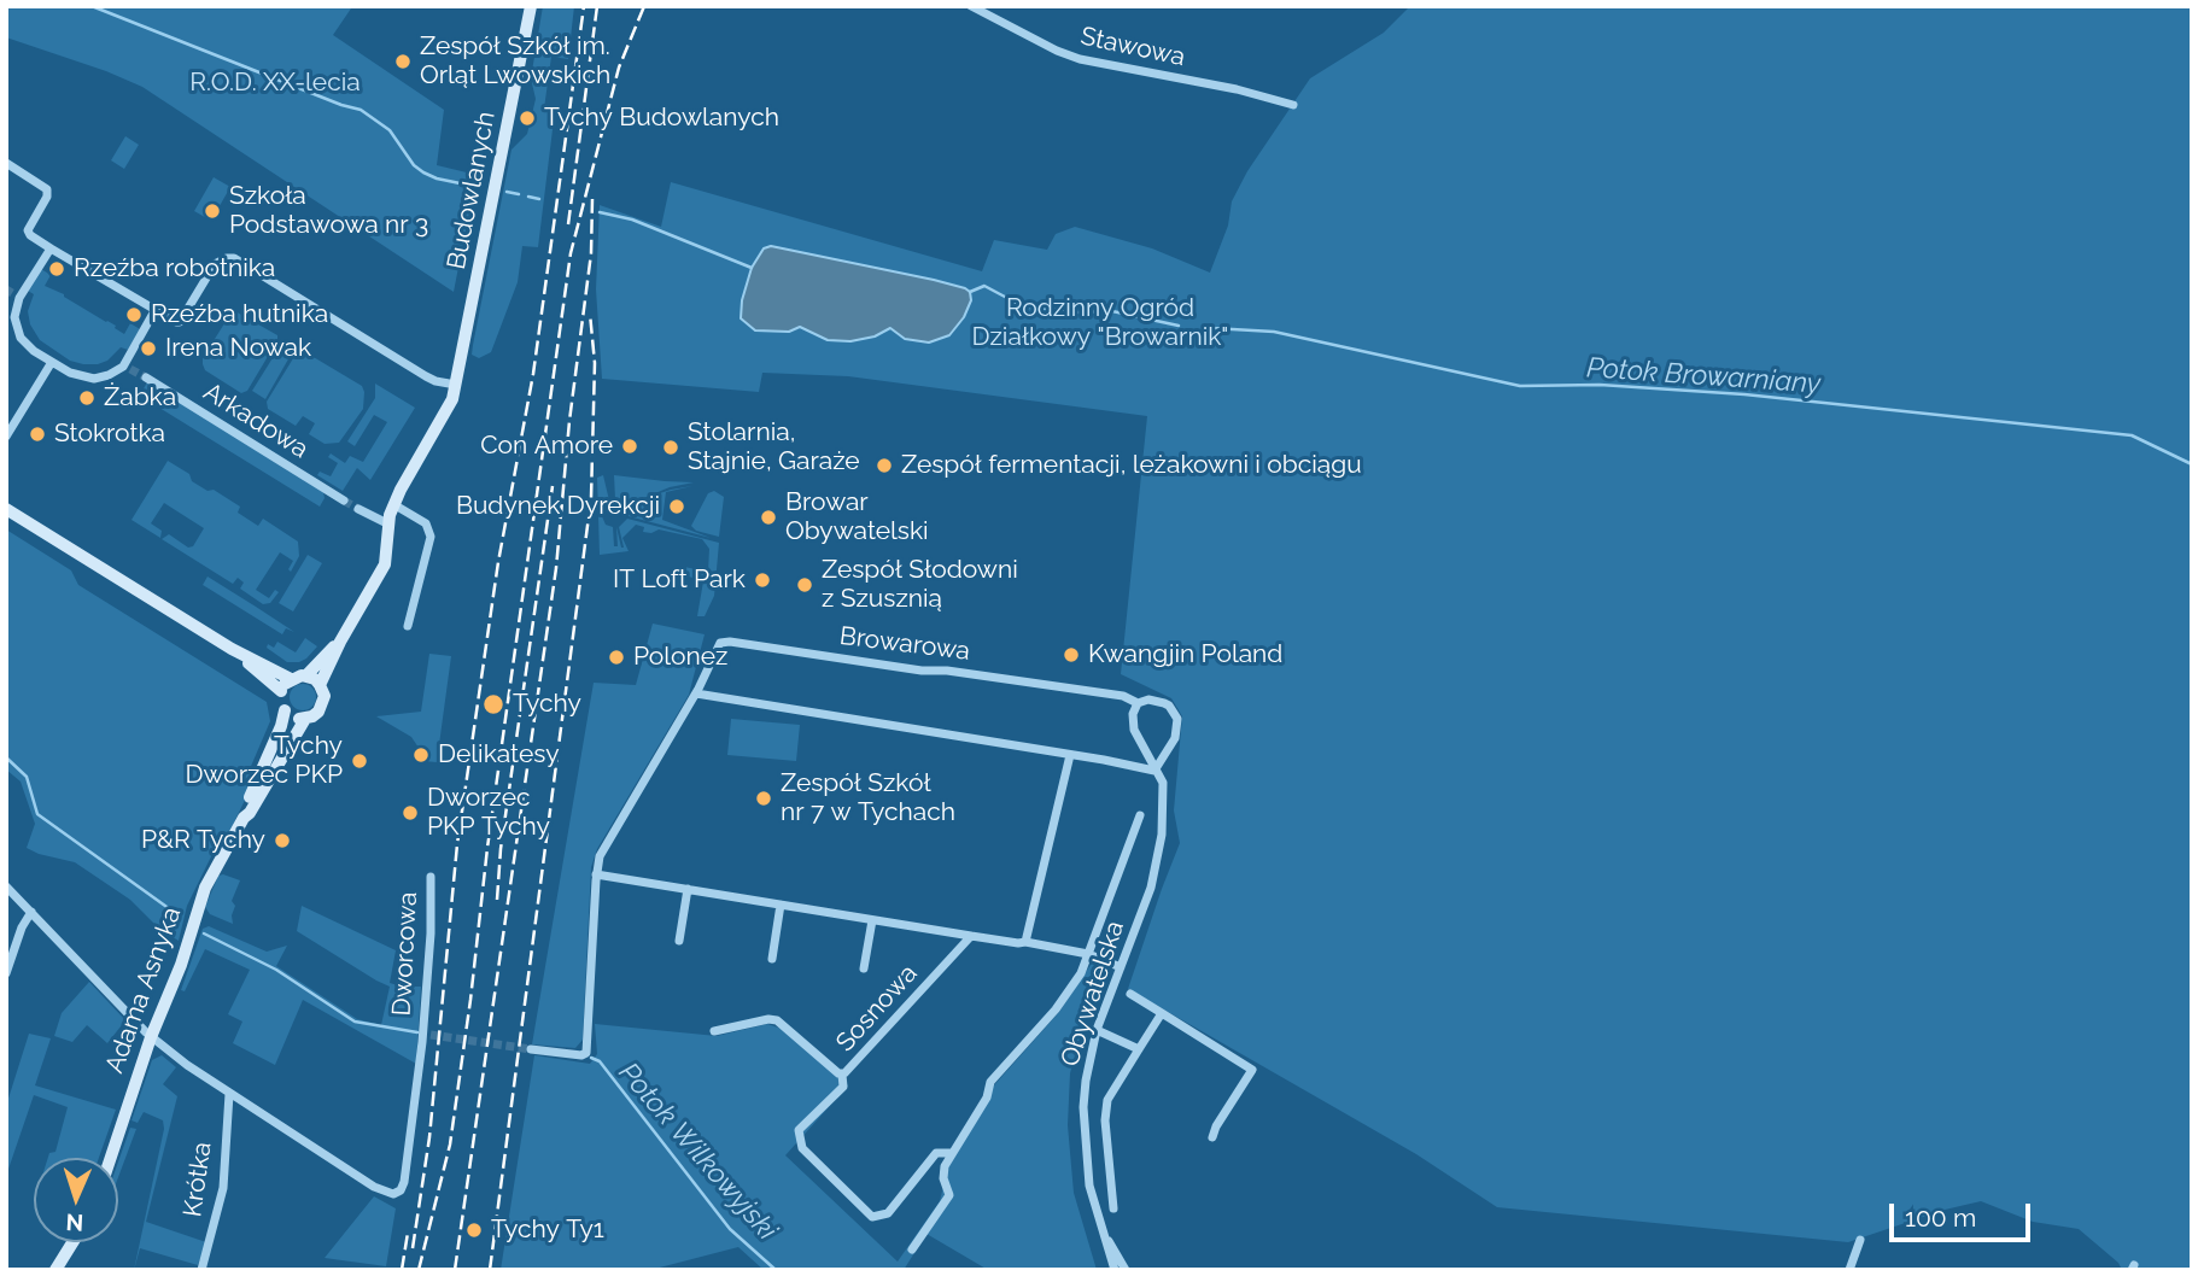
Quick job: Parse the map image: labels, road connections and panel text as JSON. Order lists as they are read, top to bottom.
{
  "streets": {
    "street": [
      "Stawowa",
      "Budowlanych",
      "Arkadowa",
      "Browarowa",
      "Dworcowa",
      "Adama Asnyka",
      "Obywatelska",
      "Sosnowa",
      "Krótka"
    ]
  },
  "crossings": [
    ["Browarowa", "Obywatelska"],
    ["Dworcowa", "Krótka"]
  ],
  "water": ["Potok Browarniany", "Potok Wilkowyjski"],
  "parks": ["R.O.D. XX-lecia", "Rodzinny Ogród Działkowy \"Browarnik\""],
  "places": [
    "Zespół Szkół im. Orląt Lwowskich",
    "Tychy Budowlanych",
    "Szkoła Podstawowa nr 3",
    "Rzeźba robotnika",
    "Rzeźba hutnika",
    "Irena Nowak",
    "Żabka",
    "Stokrotka",
    "Con Amore",
    "Stolarnia, Stajnie, Garaże",
    "Zespół fermentacji, leżakowni i obciągu",
    "Budynek Dyrekcji",
    "Browar Obywatelski",
    "IT Loft Park",
    "Zespół Słodowni z Szusznią",
    "Kwangjin Poland",
    "Polonez",
    "Tychy",
    "Delikatesy",
    "Tychy Dworzec PKP",
    "Zespół Szkół nr 7 w Tychach",
    "Dworzec PKP Tychy",
    "P&R Tychy",
    "Tychy Ty1"
  ],
  "scale_bar": "100 m",
  "north": "bottom"
}
